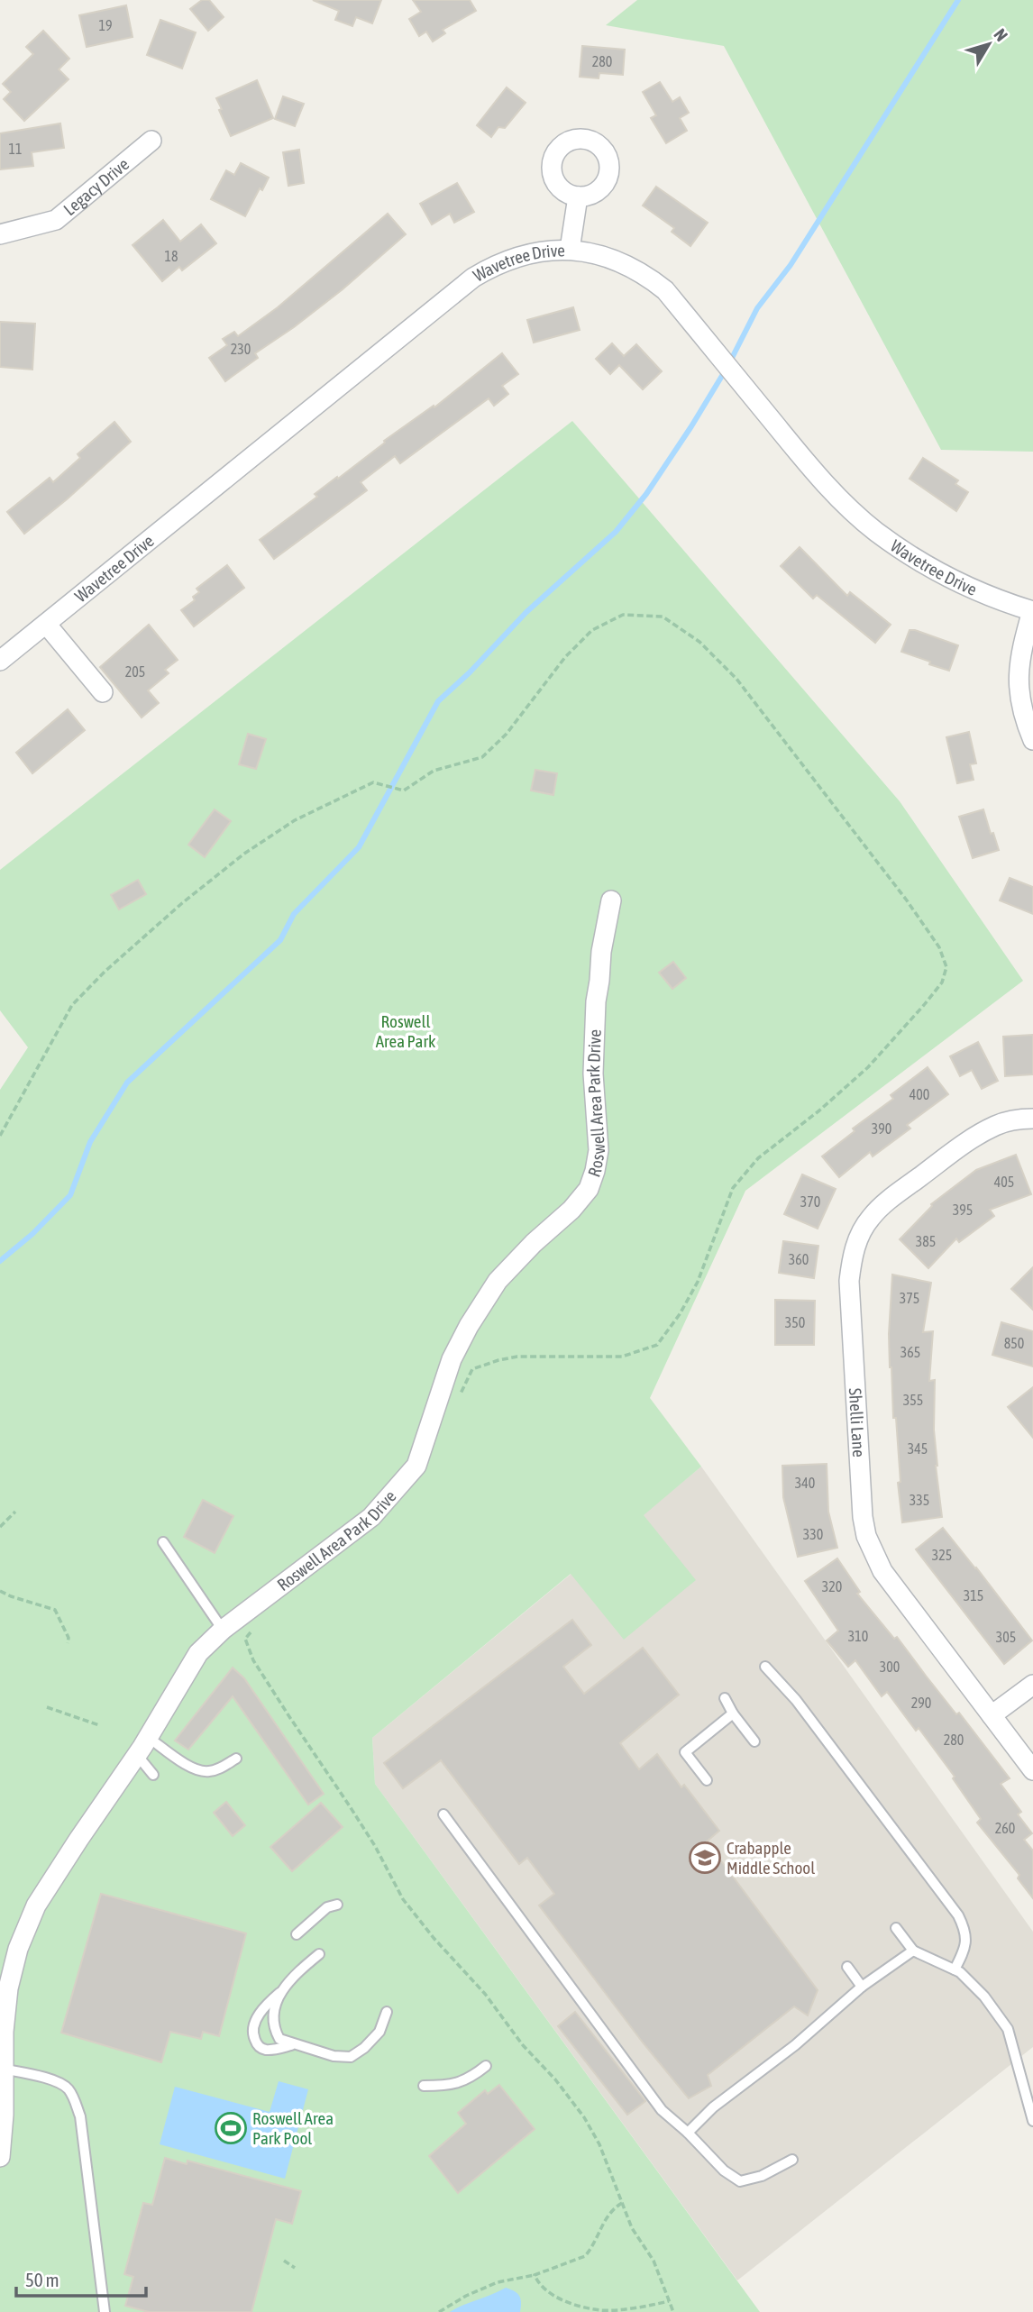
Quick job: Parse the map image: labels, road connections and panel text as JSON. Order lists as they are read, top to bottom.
{
  "streets": {
    "street": [
      "Legacy Drive",
      "Wavetree Drive",
      "Roswell Area Park Drive",
      "Shelli Lane"
    ]
  },
  "parks": ["Roswell Area Park"],
  "places": {
    "school or university": ["Crabapple Middle School"],
    "sports": ["Roswell Area Park Pool"]
  },
  "house_numbers": [
    "19",
    "280",
    "11",
    "18",
    "230",
    "205",
    "400",
    "390",
    "405",
    "370",
    "395",
    "385",
    "360",
    "375",
    "350",
    "850",
    "365",
    "355",
    "345",
    "340",
    "335",
    "330",
    "325",
    "320",
    "315",
    "310",
    "305",
    "300",
    "290",
    "280",
    "260"
  ],
  "scale_bar": "50 m",
  "north": "top right"
}
